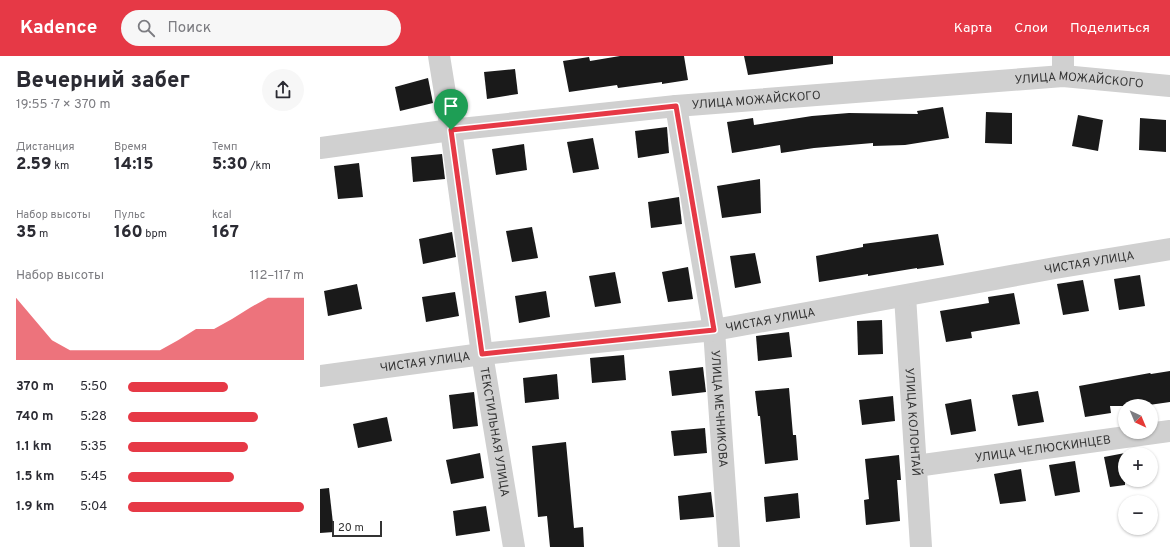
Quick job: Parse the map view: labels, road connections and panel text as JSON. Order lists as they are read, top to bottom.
{
  "streets": {
    "street": [
      "УЛИЦА МОЖАЙСКОГО",
      "ЧИСТАЯ УЛИЦА",
      "УЛИЦА МЕЧНИКОВА",
      "УЛИЦА КОЛОНТАЙ",
      "ТЕКСТИЛЬНАЯ УЛИЦА",
      "УЛИЦА ЧЕЛЮСКИНЦЕВ"
    ]
  },
  "crossings": [
    ["УЛИЦА МОЖАЙСКОГО", "УЛИЦА МЕЧНИКОВА"],
    ["УЛИЦА МОЖАЙСКОГО", "ТЕКСТИЛЬНАЯ УЛИЦА"],
    ["ЧИСТАЯ УЛИЦА", "УЛИЦА МЕЧНИКОВА"],
    ["ЧИСТАЯ УЛИЦА", "УЛИЦА КОЛОНТАЙ"],
    ["ЧИСТАЯ УЛИЦА", "ТЕКСТИЛЬНАЯ УЛИЦА"],
    ["УЛИЦА КОЛОНТАЙ", "УЛИЦА ЧЕЛЮСКИНЦЕВ"]
  ],
  "scale_bar": "20 m",
  "north": "bottom right",
  "page": {
    "header": "Kadence",
    "search": "Поиск",
    "nav": ["Карта", "Слои", "Поделиться"],
    "heading": ["Вечерний забег", "19:55 · 7 × 370 m"],
    "stats": [
      ["Дистанция", "2.59 km"],
      ["Время", "14:15"],
      ["Темп", "5:30 /km"],
      ["Набор высоты", "35 m"],
      ["Пульс", "160 bpm"],
      ["kcal", "167"]
    ],
    "chart": ["Набор высоты", "112–117 m"],
    "list": [
      {
        "name": "370 m",
        "note": "5:50"
      },
      {
        "name": "740 m",
        "note": "5:28"
      },
      {
        "name": "1.1 km",
        "note": "5:35"
      },
      {
        "name": "1.5 km",
        "note": "5:45"
      },
      {
        "name": "1.9 km",
        "note": "5:04"
      }
    ],
    "map_buttons": ["+", "−"],
    "scale": "20 m"
  }
}
